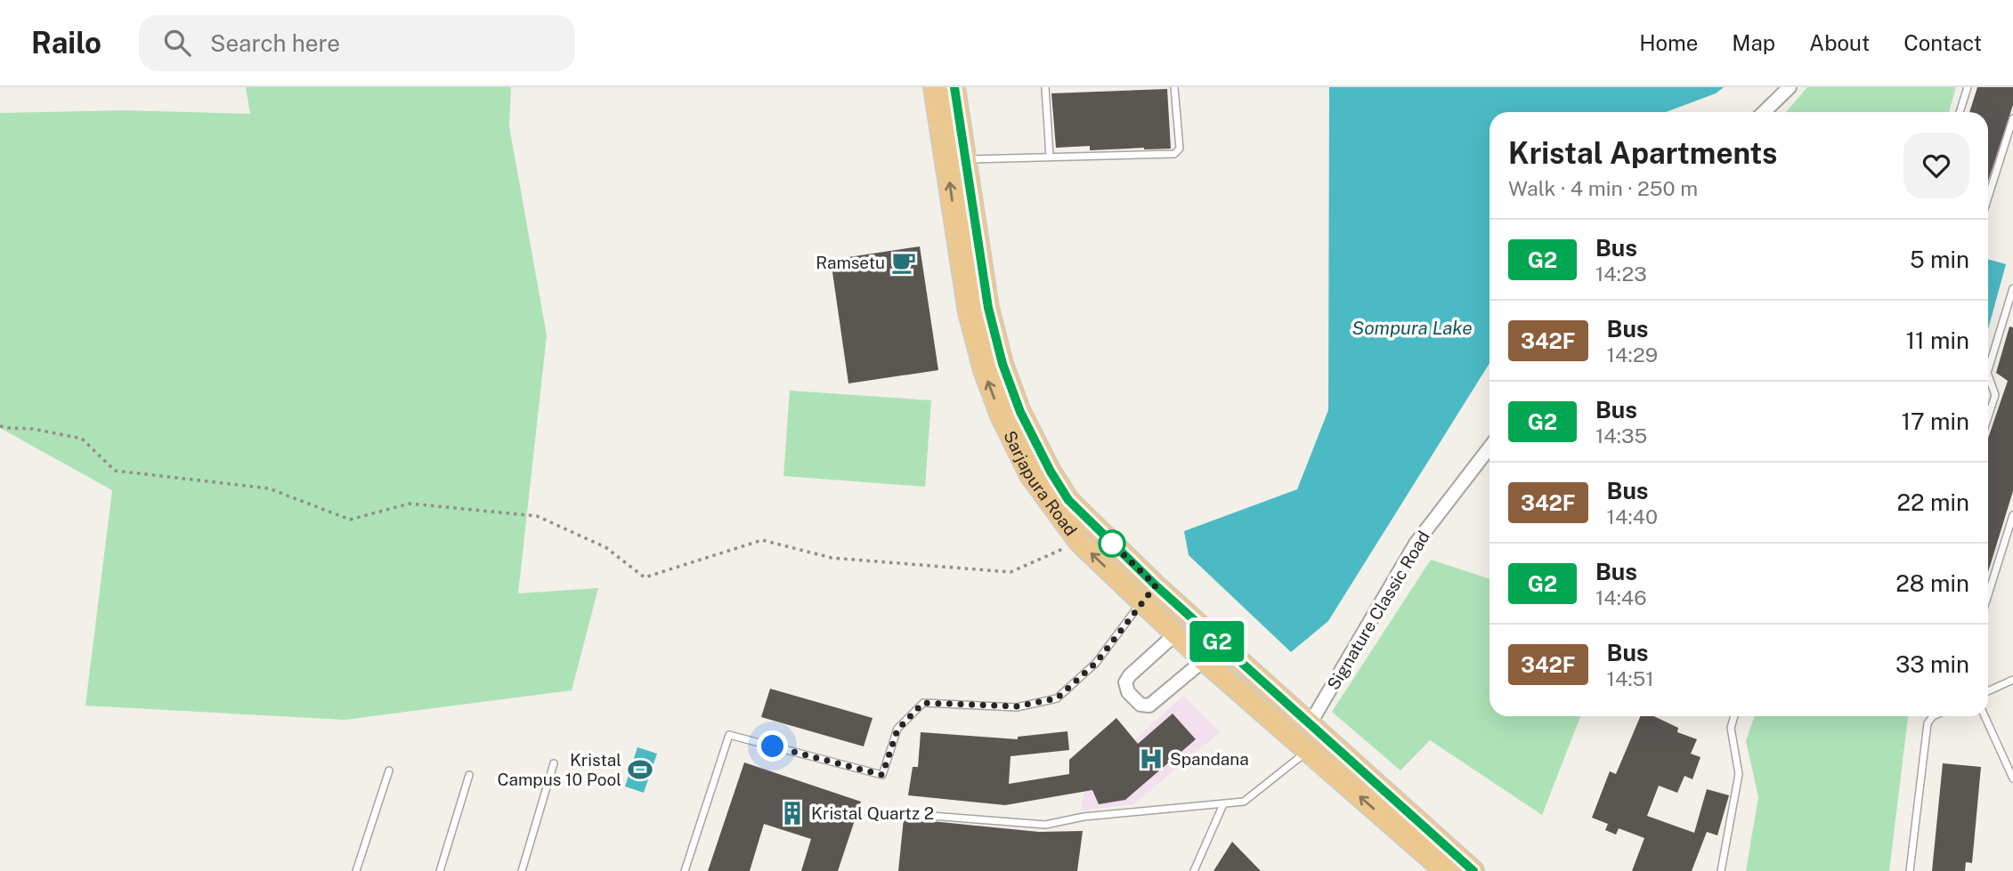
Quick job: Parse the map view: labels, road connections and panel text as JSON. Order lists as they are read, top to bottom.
{
  "streets": {
    "main road": ["Sarjapura Road"],
    "street": ["Signature Classic Road"]
  },
  "crossings": [
    ["Sarjapura Road", "Signature Classic Road"]
  ],
  "water": ["Sompura Lake"],
  "places": {
    "cafe": ["Ramsetu"],
    "hospital": ["Spandana"],
    "sports": ["Kristal Campus 10 Pool"],
    "building": ["Kristal Quartz 2"]
  },
  "lines": ["bus line G2"],
  "page": {
    "header": "Railo",
    "search": "Search here",
    "nav": [
      "Home",
      "Map",
      "About",
      "Contact"
    ],
    "on_map": "G2",
    "heading": ["Kristal Apartments", "Walk · 4 min · 250 m"],
    "list": [
      {
        "mark": "G2",
        "name": "Bus",
        "note": "14:23",
        "value": "5 min"
      },
      {
        "mark": "342F",
        "name": "Bus",
        "note": "14:29",
        "value": "11 min"
      },
      {
        "mark": "G2",
        "name": "Bus",
        "note": "14:35",
        "value": "17 min"
      },
      {
        "mark": "342F",
        "name": "Bus",
        "note": "14:40",
        "value": "22 min"
      },
      {
        "mark": "G2",
        "name": "Bus",
        "note": "14:46",
        "value": "28 min"
      },
      {
        "mark": "342F",
        "name": "Bus",
        "note": "14:51",
        "value": "33 min"
      }
    ]
  }
}
